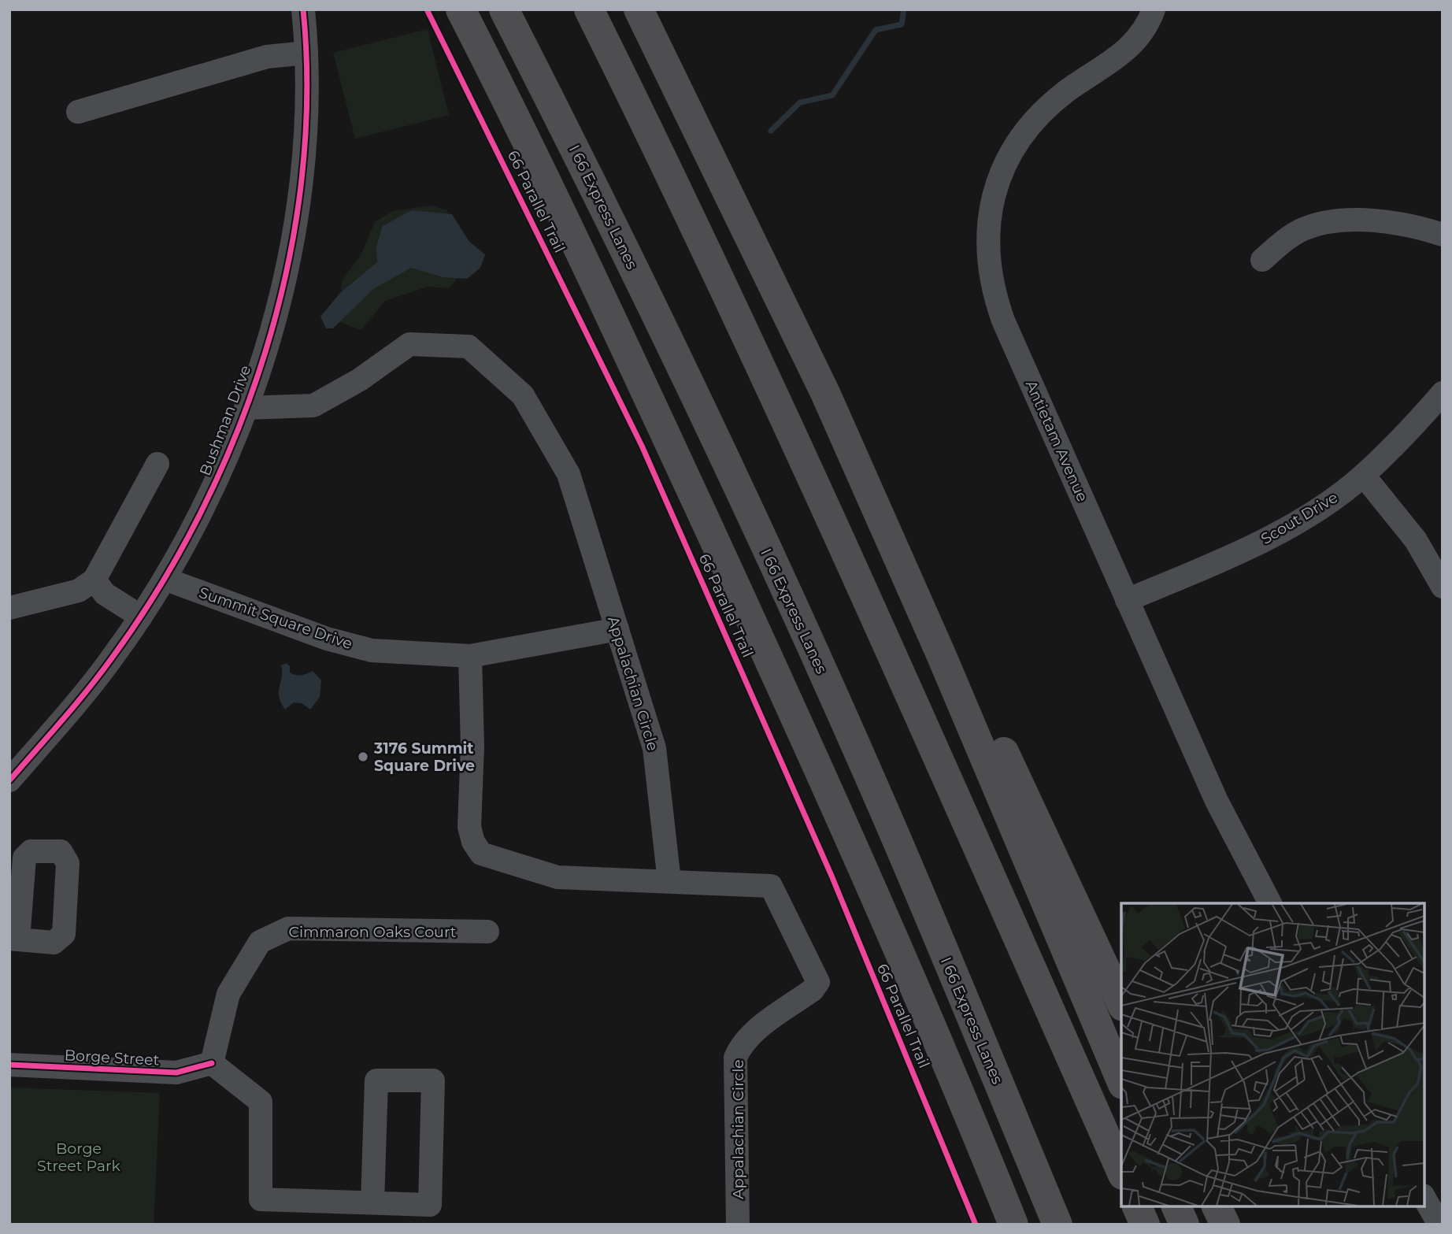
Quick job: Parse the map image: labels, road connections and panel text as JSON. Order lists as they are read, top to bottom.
{
  "streets": {
    "highway": ["I 66 Express Lanes"],
    "street": [
      "Bushman Drive",
      "Antietam Avenue",
      "Scout Drive",
      "Summit Square Drive",
      "Appalachian Circle",
      "Cimmaron Oaks Court",
      "Borge Street"
    ],
    "cycle path": ["66 Parallel Trail"]
  },
  "crossings": [
    ["Bushman Drive", "Summit Square Drive"],
    ["Bushman Drive", "Appalachian Circle"],
    ["Antietam Avenue", "Scout Drive"],
    ["Summit Square Drive", "Appalachian Circle"],
    ["Cimmaron Oaks Court", "Borge Street"]
  ],
  "parks": ["Borge Street Park"],
  "places": ["3176 Summit Square Drive"]
}
